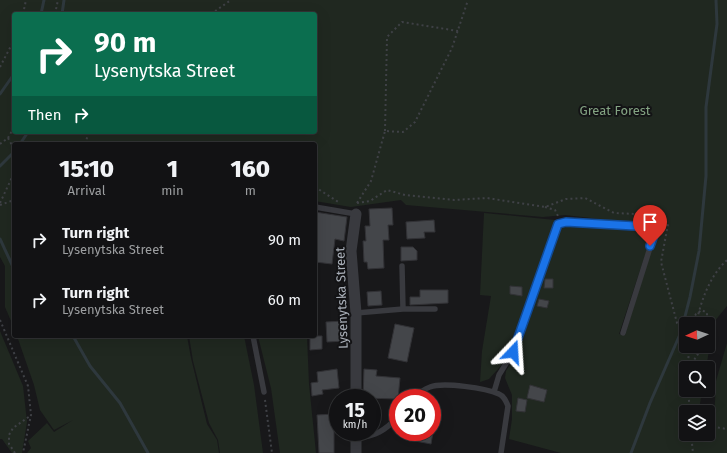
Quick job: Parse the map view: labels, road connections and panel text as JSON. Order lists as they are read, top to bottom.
{
  "streets": {
    "street": ["Lysenytska Street"]
  },
  "parks": ["Great Forest"],
  "north": "left",
  "page": {
    "turn": ["90 m", "Lysenytska Street"],
    "then": "Then",
    "eta": [
      "15:10",
      "Arrival",
      "1",
      "min",
      "160",
      "m"
    ],
    "list": [
      {
        "name": "Turn right",
        "note": "Lysenytska Street",
        "value": "90 m"
      },
      {
        "name": "Turn right",
        "note": "Lysenytska Street",
        "value": "60 m"
      }
    ],
    "speed": "15 km/h",
    "limit": "20"
  }
}
